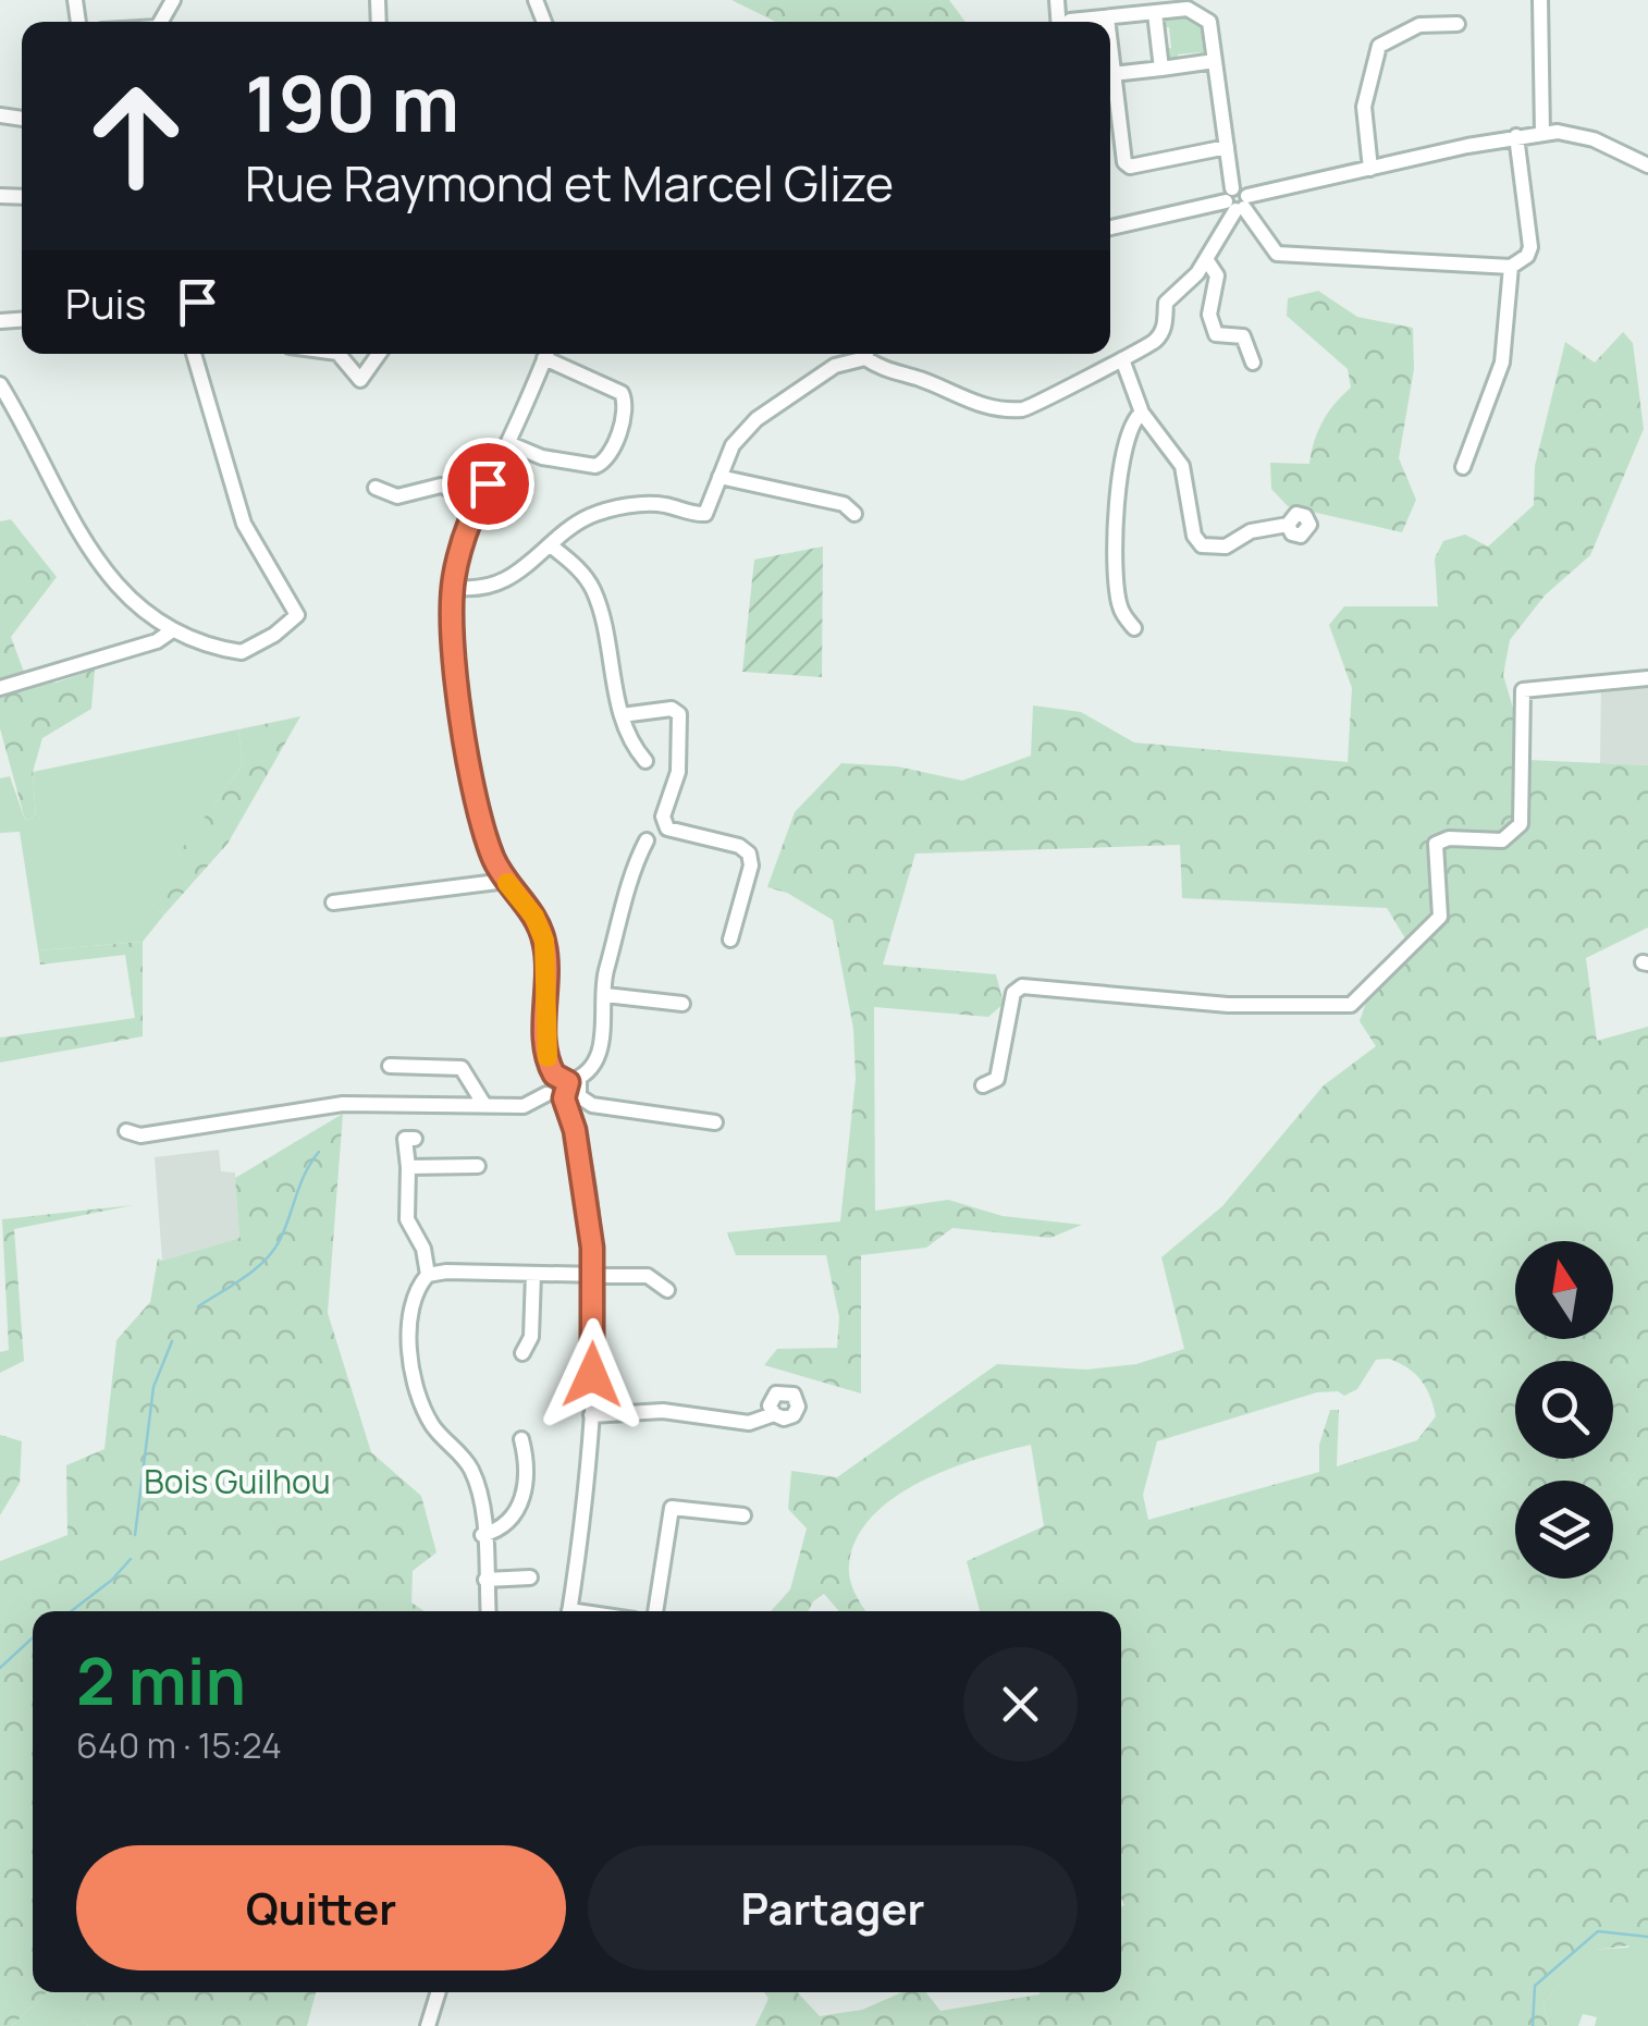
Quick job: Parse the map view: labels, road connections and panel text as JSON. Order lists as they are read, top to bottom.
{
  "parks": ["Bois Guilhou"],
  "north": "top",
  "page": {
    "turn": ["190 m", "Rue Raymond et Marcel Glize"],
    "then": "Puis",
    "heading": ["2 min", "640 m · 15:24"],
    "buttons": ["Quitter", "Partager"]
  }
}
